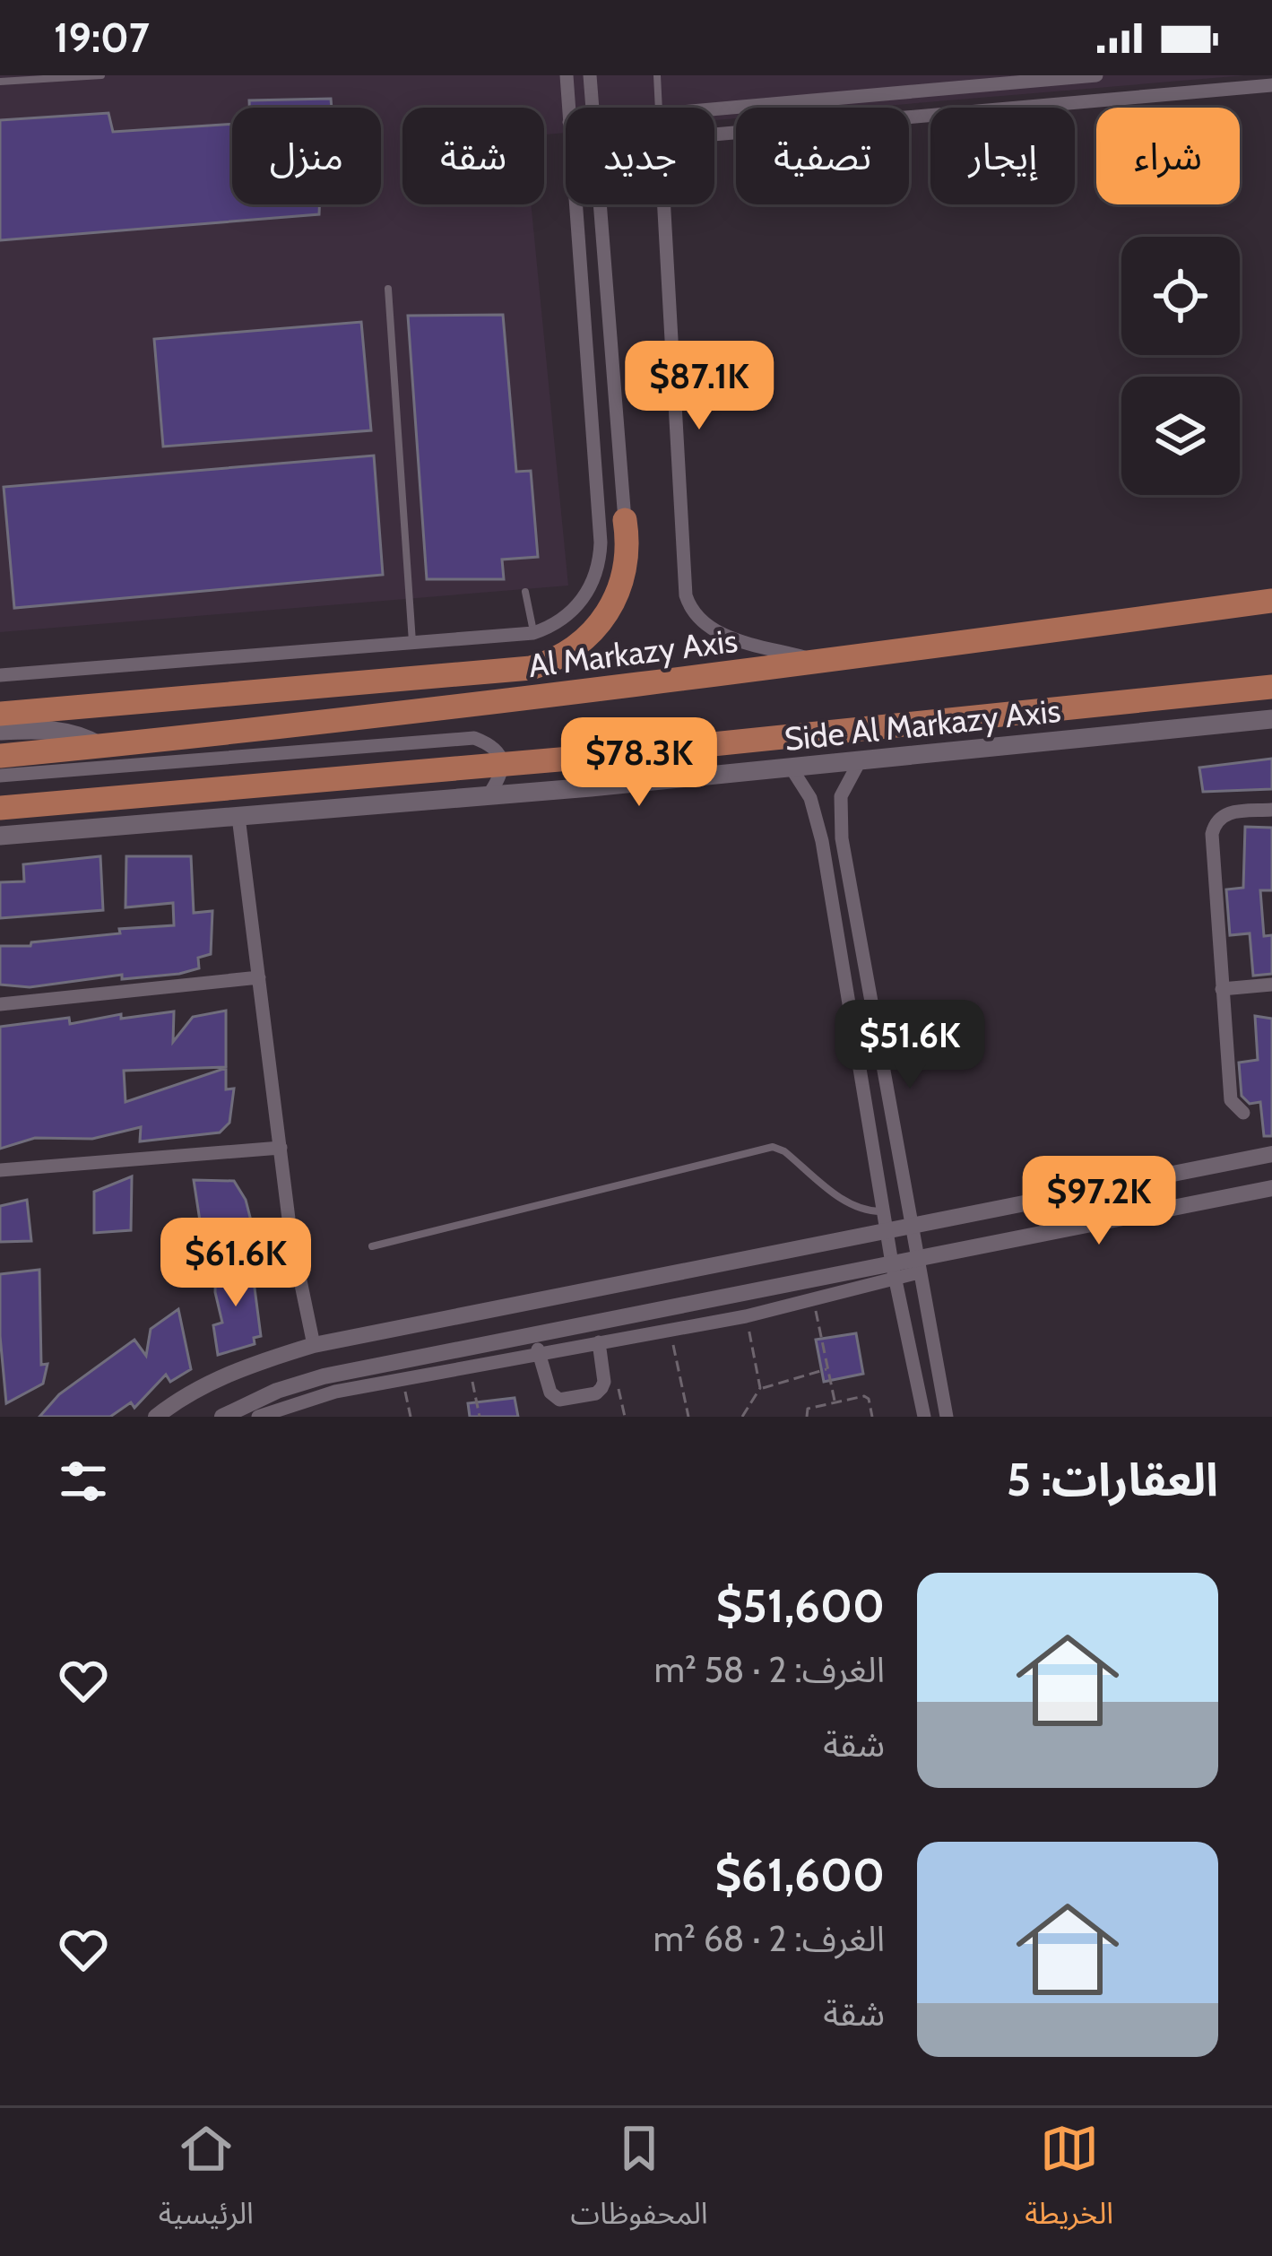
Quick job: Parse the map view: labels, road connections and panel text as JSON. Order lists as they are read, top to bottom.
{
  "streets": {
    "highway": ["Al Markazy Axis"],
    "main road": ["Side Al Markazy Axis"]
  },
  "page": {
    "status": "19:07",
    "chip": [
      "شراء",
      "إيجار",
      "تصفية",
      "جديد",
      "شقة",
      "منزل"
    ],
    "price": [
      "$87.1K",
      "$78.3K",
      "$51.6K",
      "$97.2K",
      "$61.6K"
    ],
    "heading": "العقارات: 5",
    "list": [
      {
        "name": "$51,600",
        "note": "الغرف: 2 · 58 m² · شقة"
      },
      {
        "name": "$61,600",
        "note": "الغرف: 2 · 68 m² · شقة"
      }
    ],
    "tabs": ["الخريطة", "المحفوظات", "الرئيسية"]
  }
}
